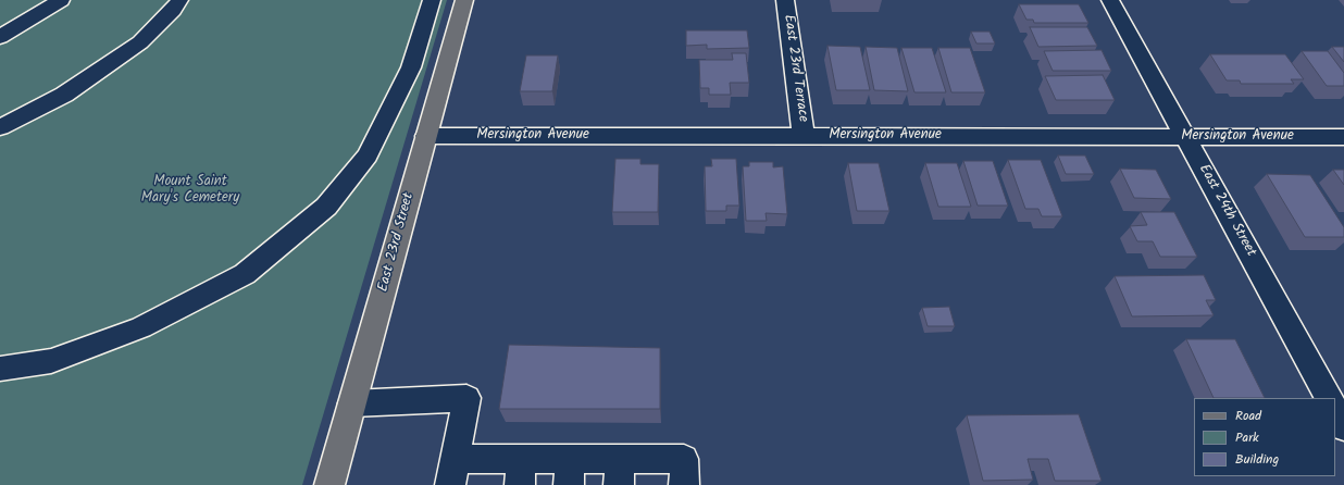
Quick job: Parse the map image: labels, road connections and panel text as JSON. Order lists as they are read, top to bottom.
{
  "streets": {
    "main road": ["East 23rd Street"],
    "street": ["East 23rd Terrace", "Mersington Avenue", "East 24th Street"]
  },
  "crossings": [
    ["East 23rd Terrace", "Mersington Avenue"],
    ["Mersington Avenue", "East 24th Street"],
    ["Mersington Avenue", "East 23rd Street"]
  ],
  "parks": ["Mount Saint Mary's Cemetery"],
  "legend": ["Road", "Park", "Building"]
}
